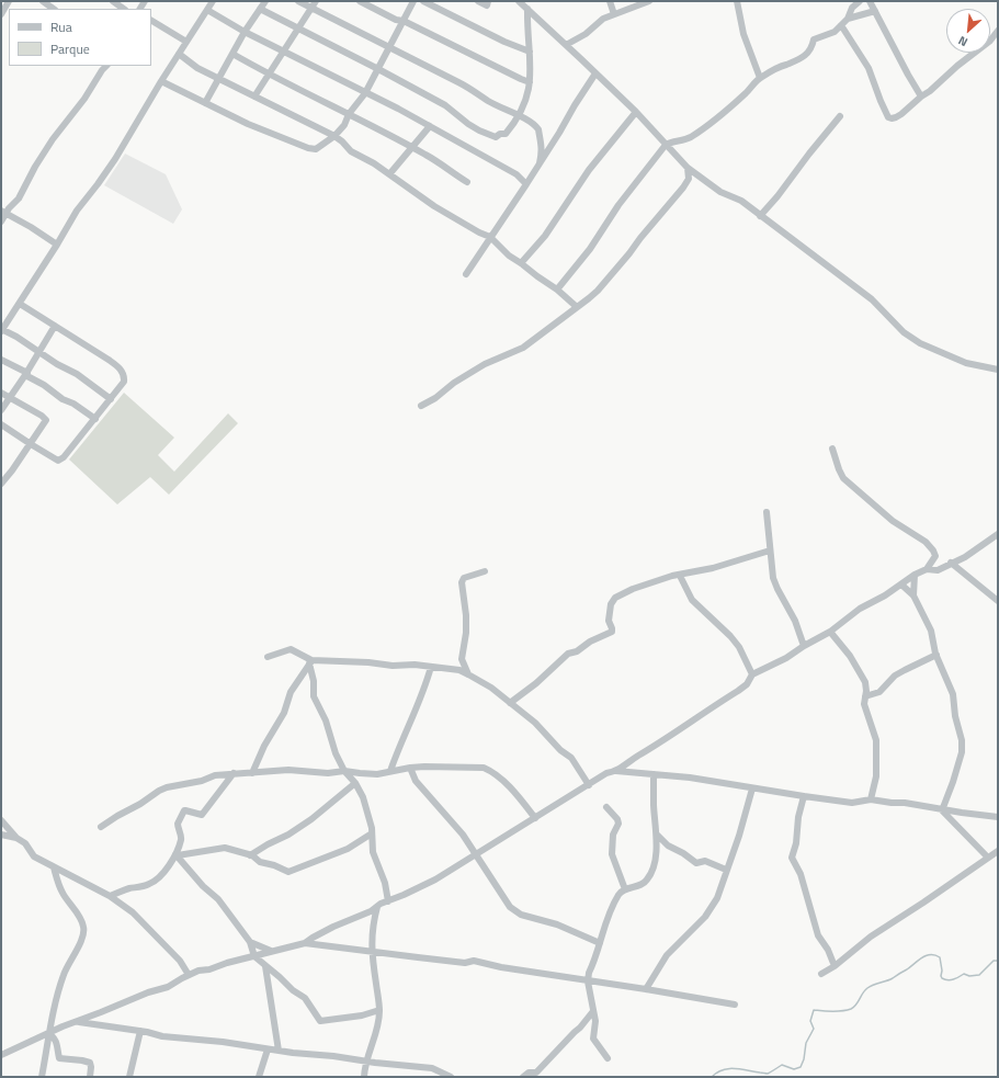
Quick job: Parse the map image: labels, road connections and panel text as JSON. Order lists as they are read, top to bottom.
{
  "legend": ["Rua", "Parque"],
  "north": "bottom left"
}
